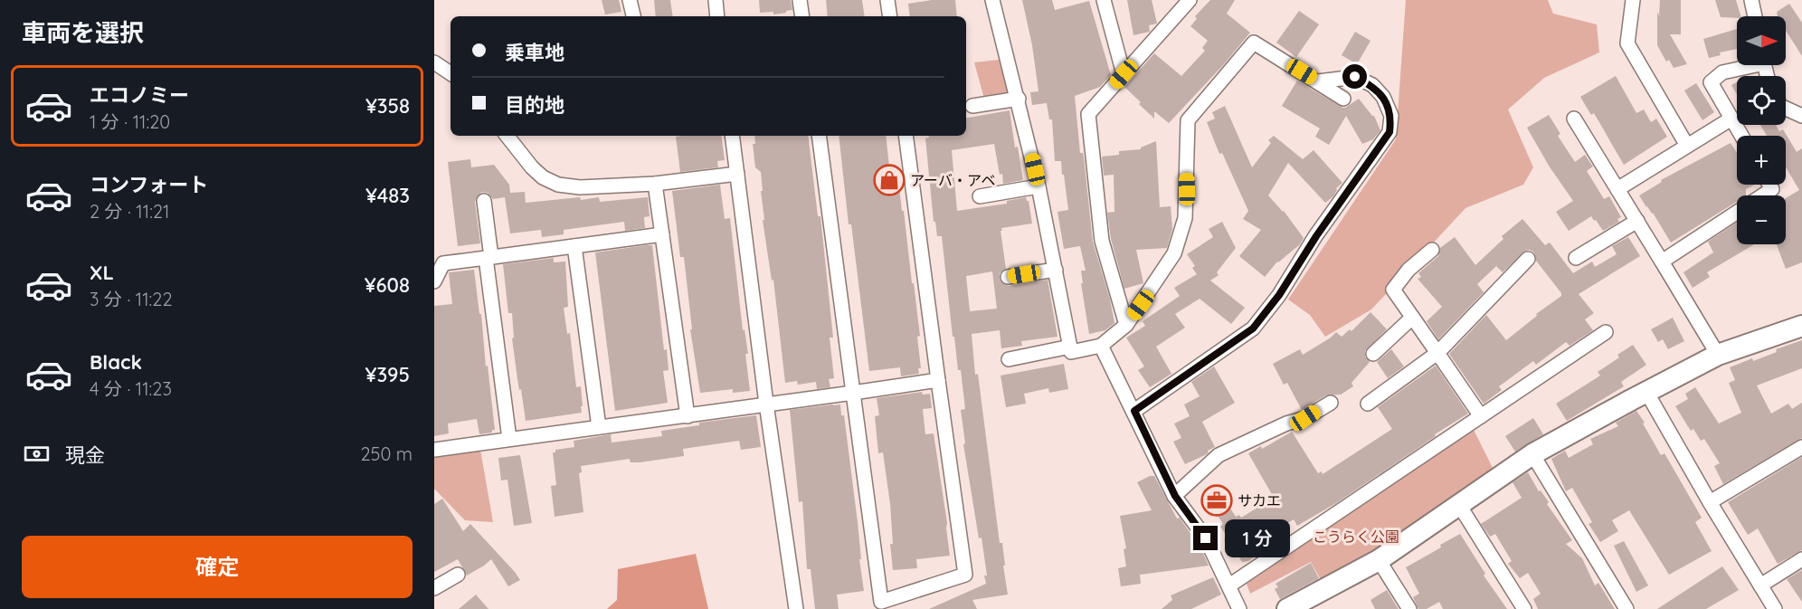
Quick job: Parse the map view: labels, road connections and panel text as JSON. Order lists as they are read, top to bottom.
{
  "parks": ["こうらく公園"],
  "places": {
    "shop": ["アーバ・アベ"],
    "office": ["サカエ"]
  },
  "north": "right",
  "page": {
    "heading": "車両を選択",
    "map_buttons": ["+", "−"],
    "banner": ["乗車地", "目的地"],
    "list": [
      {
        "name": "エコノミー",
        "note": "1 分 · 11:20",
        "value": "¥358"
      },
      {
        "name": "コンフォート",
        "note": "2 分 · 11:21",
        "value": "¥483"
      },
      {
        "name": "XL",
        "note": "3 分 · 11:22",
        "value": "¥608"
      },
      {
        "name": "Black",
        "note": "4 分 · 11:23",
        "value": "¥395"
      }
    ],
    "pay": ["現金", "250 m"],
    "bubble": "1 分",
    "buttons": "確定"
  }
}
